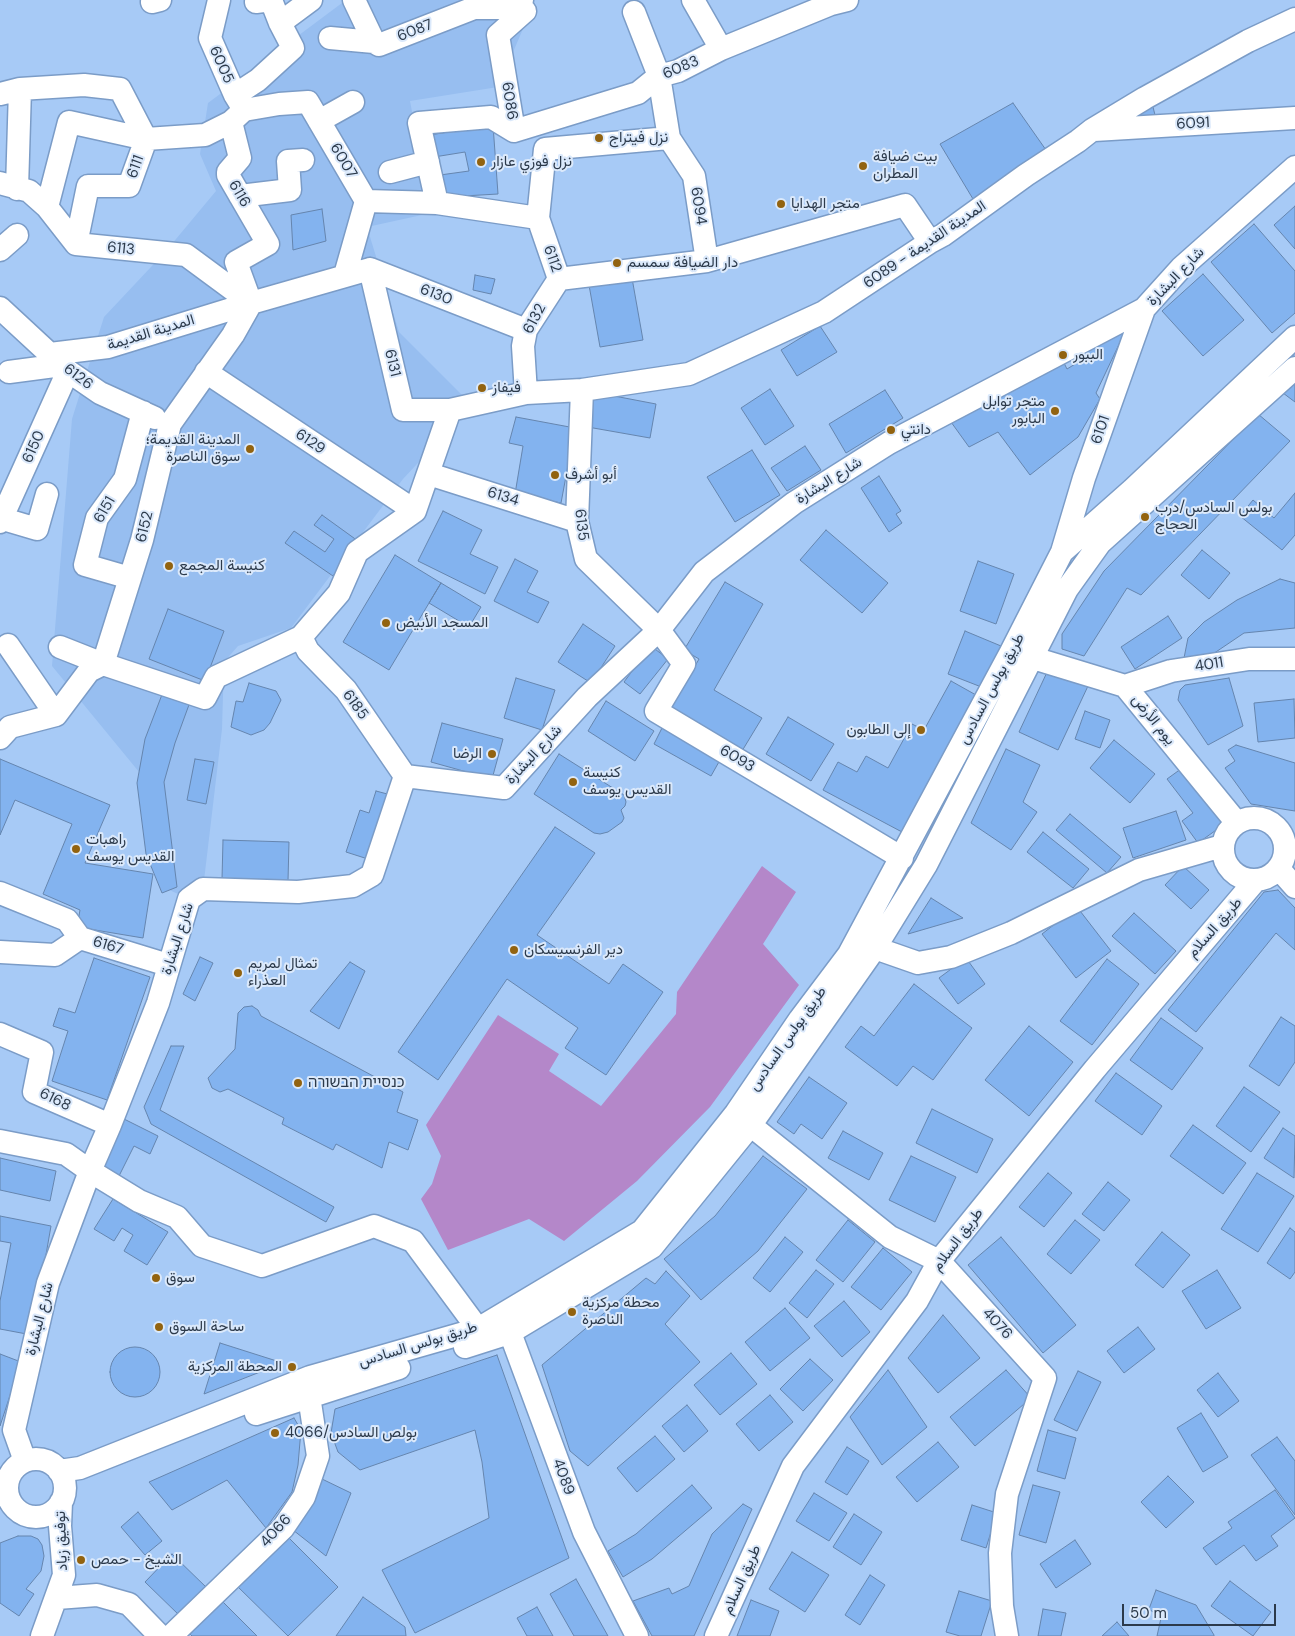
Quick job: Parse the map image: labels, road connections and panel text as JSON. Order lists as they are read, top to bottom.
{
  "streets": {
    "street": [
      "6087",
      "6005",
      "6083",
      "6086",
      "6091",
      "6007",
      "6111",
      "6116",
      "6094",
      "المدينة القديمة - 6089",
      "6113",
      "6112",
      "شارع البشارة",
      "6130",
      "6132",
      "المدينة القديمة",
      "6131",
      "6126",
      "6101",
      "6129",
      "6150",
      "6134",
      "6151",
      "6135",
      "6152",
      "4011",
      "طريق بولس السادس",
      "6185",
      "يوم الأرض",
      "6093",
      "طريق السلام",
      "6167",
      "6168",
      "4076",
      "4089",
      "4066",
      "توفيق زياد"
    ]
  },
  "crossings": [
    ["6087", "6086"],
    ["6005", "6007"],
    ["6005", "6116"],
    ["6083", "6086"],
    ["6083", "6094"],
    ["6091", "المدينة القديمة - 6089"],
    ["6007", "6116"],
    ["6111", "6113"],
    ["6116", "6113"],
    ["6116", "المدينة القديمة"],
    ["6116", "6152"],
    ["6094", "6112"],
    ["المدينة القديمة - 6089", "6112"],
    ["المدينة القديمة - 6089", "6132"],
    ["المدينة القديمة - 6089", "6131"],
    ["المدينة القديمة - 6089", "6135"],
    ["6113", "المدينة القديمة"],
    ["6113", "6152"],
    ["6112", "6132"],
    ["شارع البشارة", "6101"],
    ["شارع البشارة", "6135"],
    ["شارع البشارة", "طريق بولس السادس"],
    ["شارع البشارة", "6185"],
    ["شارع البشارة", "6093"],
    ["شارع البشارة", "6167"],
    ["شارع البشارة", "6168"],
    ["شارع البشارة", "توفيق زياد"],
    ["6130", "6132"],
    ["6130", "6131"],
    ["المدينة القديمة", "6126"],
    ["المدينة القديمة", "6150"],
    ["المدينة القديمة", "6152"],
    ["6126", "6150"],
    ["6126", "6151"],
    ["6126", "6152"],
    ["6101", "طريق بولس السادس"],
    ["6129", "6152"],
    ["6134", "6135"],
    ["6151", "6152"],
    ["6135", "6093"],
    ["4011", "يوم الأرض"],
    ["طريق بولس السادس", "يوم الأرض"],
    ["طريق بولس السادس", "6093"],
    ["طريق بولس السادس", "4076"],
    ["طريق بولس السادس", "4089"],
    ["طريق بولس السادس", "4066"],
    ["طريق بولس السادس", "توفيق زياد"],
    ["يوم الأرض", "طريق السلام"],
    ["طريق السلام", "4076"]
  ],
  "places": [
    "نزل فيتراج",
    "نزل فوزي عازار",
    "بيت ضيافة المطران",
    "متجر الهدايا",
    "دار الضيافة سمسم",
    "الببور",
    "فيفاز",
    "متجر توابل البابور",
    "دانتي",
    "المدينة القديمة؛ سوق الناصرة",
    "أبو أشرف",
    "بولس السادس/درب الحجاج",
    "كنيسة المجمع",
    "المسجد الأبيض",
    "إلى الطابون",
    "الرضا",
    "كنيسة القديس يوسف",
    "راهبات القديس يوسف",
    "دير الفرنسيسكان",
    "تمثال لمريم العذراء",
    "כנסיית הבשורה",
    "سوق",
    "محطة مركزية الناصرة",
    "ساحة السوق",
    "المحطة المركزية",
    "بولص السادس/4066",
    "الشيخ - حمص"
  ],
  "scale_bar": "50 m"
}
